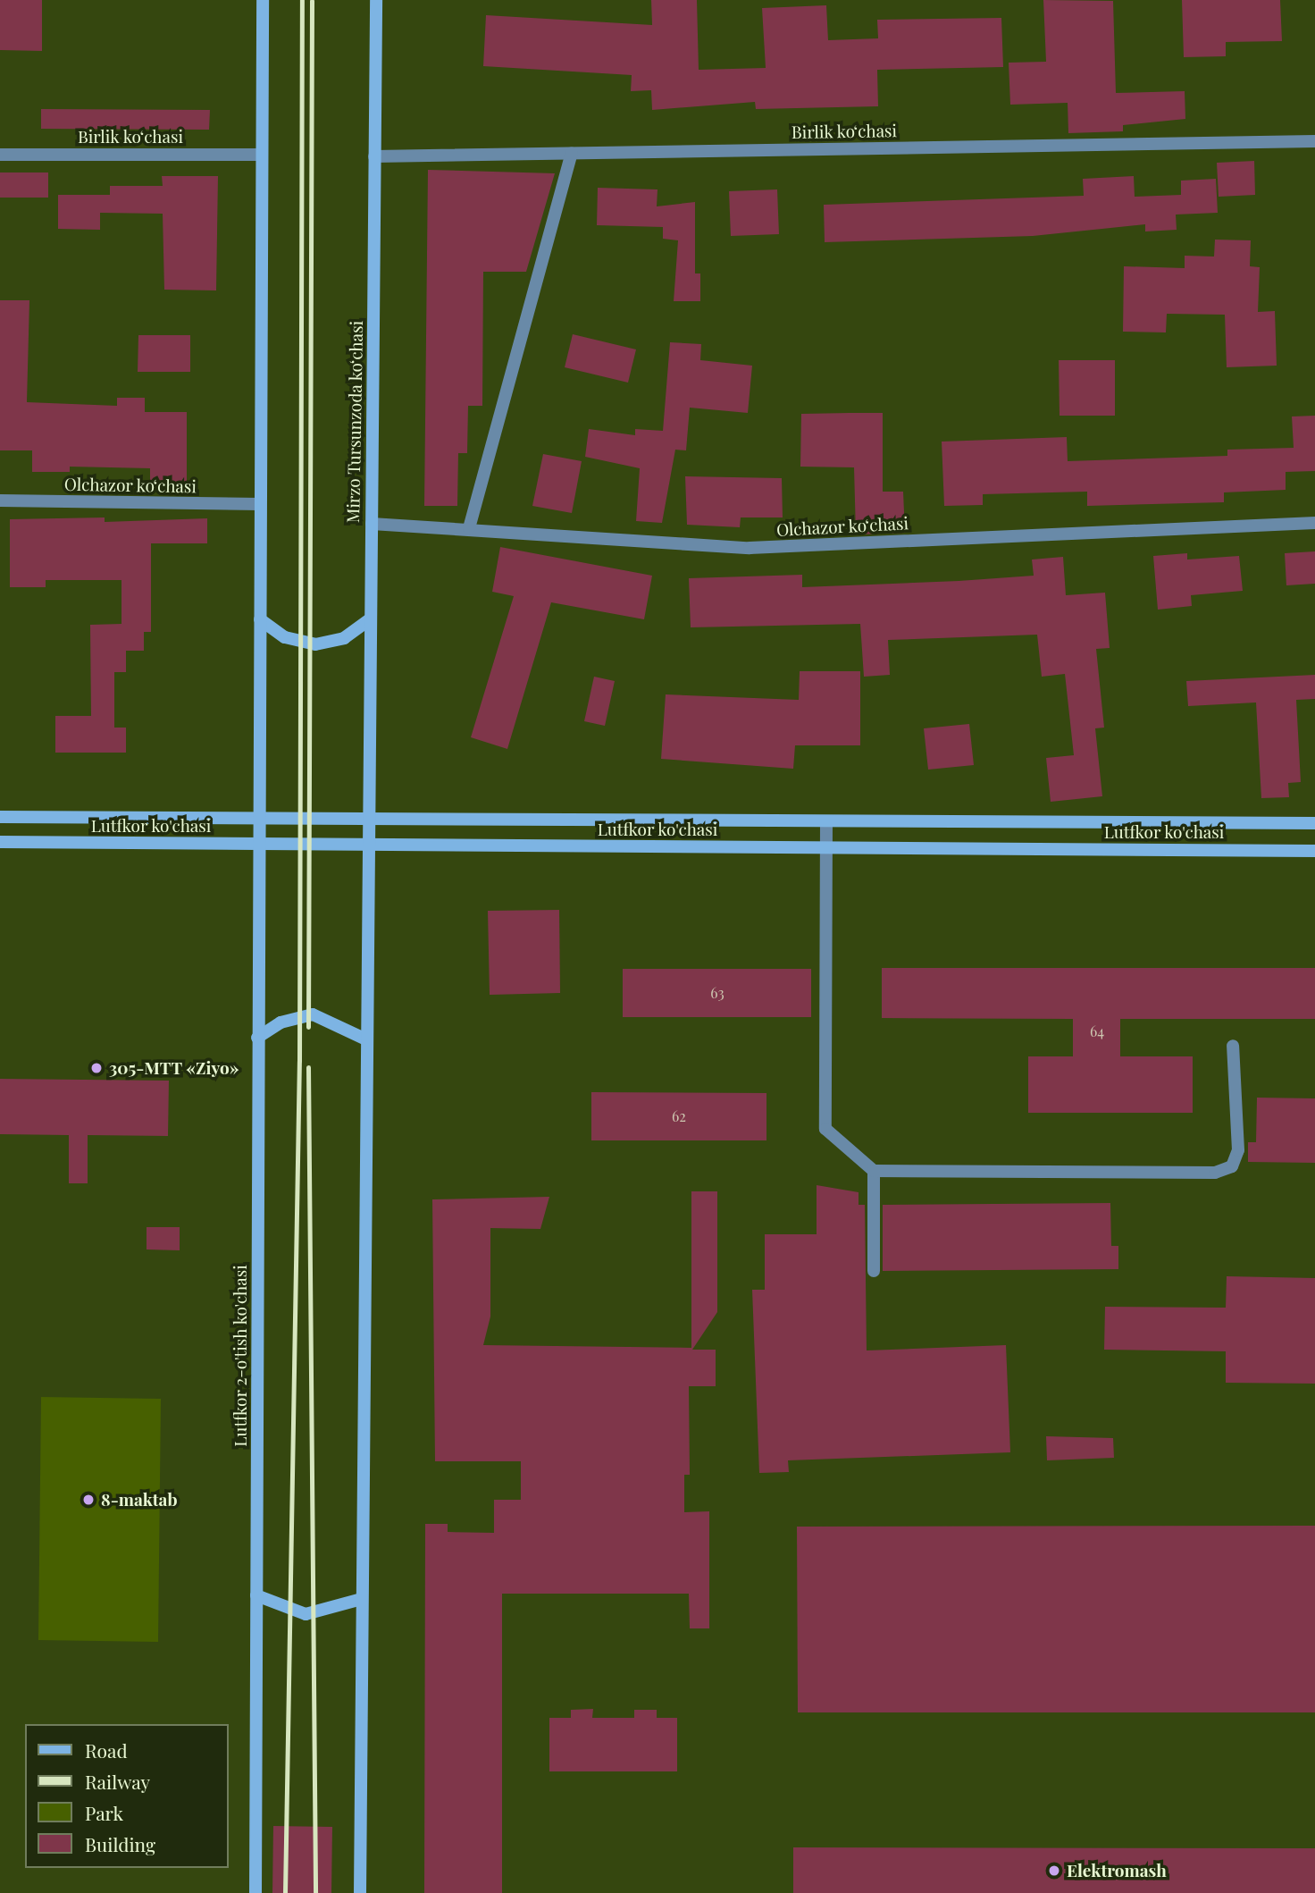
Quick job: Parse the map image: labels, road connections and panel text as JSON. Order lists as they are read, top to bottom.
{
  "streets": {
    "main road": ["Mirzo Tursunzoda koʻchasi", "Lutfkor ko'chasi", "Lutfkor 2-o'tish ko'chasi"],
    "street": ["Birlik koʻchasi", "Olchazor koʻchasi"]
  },
  "crossings": [
    ["Birlik koʻchasi", "Mirzo Tursunzoda koʻchasi"],
    ["Mirzo Tursunzoda koʻchasi", "Olchazor koʻchasi"],
    ["Mirzo Tursunzoda koʻchasi", "Lutfkor ko'chasi"],
    ["Lutfkor ko'chasi", "Lutfkor 2-o'tish ko'chasi"]
  ],
  "places": ["305-MTT «Ziyo»", "8-maktab", "Elektromash"],
  "house_numbers": ["63", "64", "62"],
  "legend": [
    "Road",
    "Railway",
    "Park",
    "Building"
  ]
}
